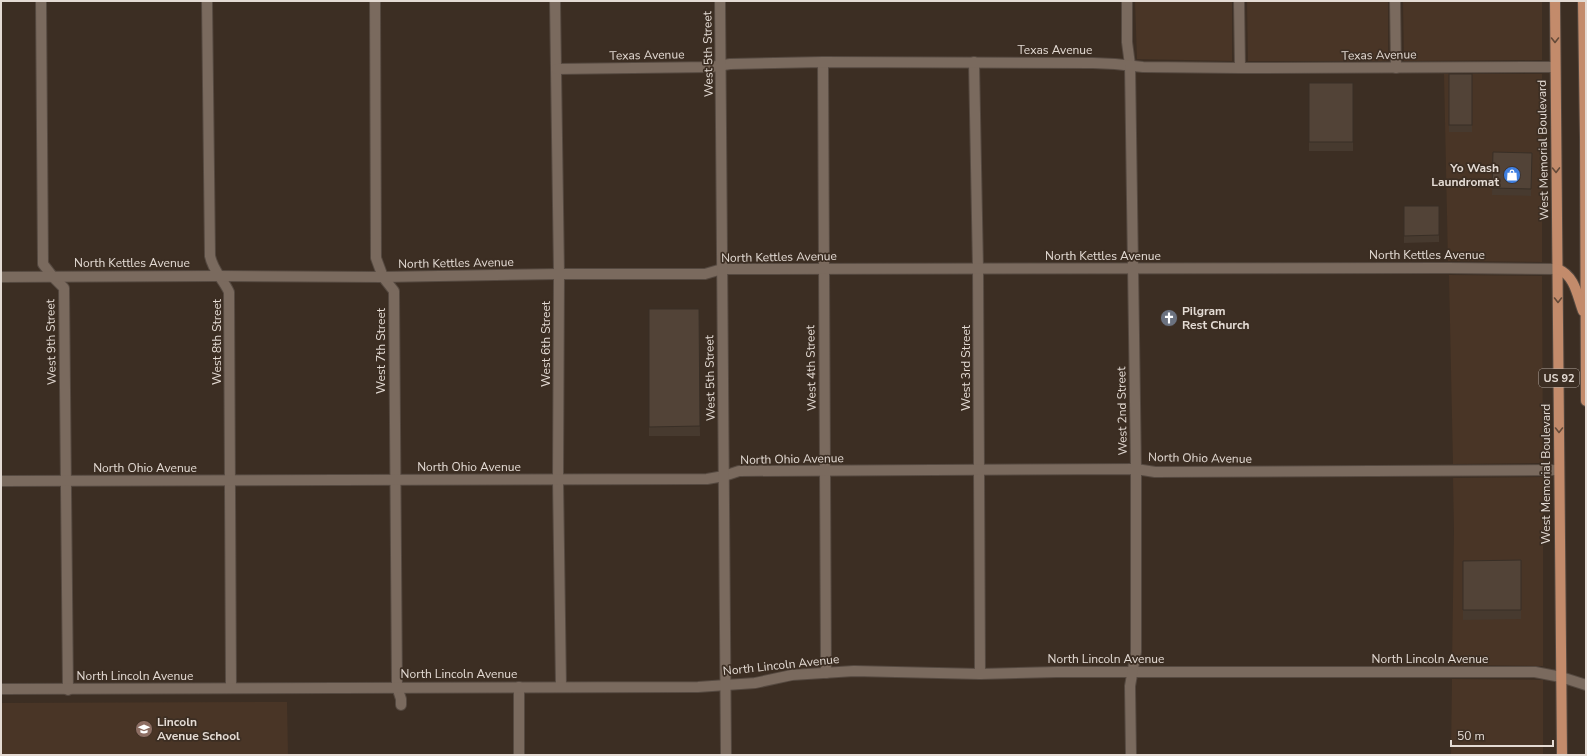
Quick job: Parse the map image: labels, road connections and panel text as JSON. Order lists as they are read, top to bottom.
{
  "streets": {
    "main road": ["West Memorial Boulevard", "US 92"],
    "street": [
      "Texas Avenue",
      "West 5th Street",
      "North Kettles Avenue",
      "West 9th Street",
      "West 8th Street",
      "West 6th Street",
      "West 7th Street",
      "West 4th Street",
      "West 3rd Street",
      "West 2nd Street",
      "North Ohio Avenue",
      "North Lincoln Avenue"
    ]
  },
  "crossings": [
    ["Texas Avenue", "West 5th Street"],
    ["Texas Avenue", "West Memorial Boulevard"],
    ["Texas Avenue", "West 6th Street"],
    ["Texas Avenue", "West 4th Street"],
    ["Texas Avenue", "West 3rd Street"],
    ["Texas Avenue", "West 2nd Street"],
    ["West 5th Street", "North Kettles Avenue"],
    ["West 5th Street", "North Ohio Avenue"],
    ["West 5th Street", "North Lincoln Avenue"],
    ["West Memorial Boulevard", "North Kettles Avenue"],
    ["West Memorial Boulevard", "North Ohio Avenue"],
    ["West Memorial Boulevard", "North Lincoln Avenue"],
    ["North Kettles Avenue", "West 9th Street"],
    ["North Kettles Avenue", "West 8th Street"],
    ["North Kettles Avenue", "West 6th Street"],
    ["North Kettles Avenue", "West 7th Street"],
    ["North Kettles Avenue", "West 4th Street"],
    ["North Kettles Avenue", "West 3rd Street"],
    ["North Kettles Avenue", "West 2nd Street"],
    ["West 9th Street", "North Ohio Avenue"],
    ["West 9th Street", "North Lincoln Avenue"],
    ["West 8th Street", "North Ohio Avenue"],
    ["West 8th Street", "North Lincoln Avenue"],
    ["West 6th Street", "North Ohio Avenue"],
    ["West 6th Street", "North Lincoln Avenue"],
    ["West 7th Street", "North Ohio Avenue"],
    ["West 7th Street", "North Lincoln Avenue"],
    ["West 4th Street", "North Ohio Avenue"],
    ["West 4th Street", "North Lincoln Avenue"],
    ["West 3rd Street", "North Ohio Avenue"],
    ["West 3rd Street", "North Lincoln Avenue"],
    ["West 2nd Street", "North Ohio Avenue"],
    ["West 2nd Street", "North Lincoln Avenue"]
  ],
  "places": {
    "shop": ["Yo Wash Laundromat"],
    "church": ["Pilgram Rest Church"],
    "school or university": ["Lincoln Avenue School"]
  },
  "scale_bar": "50 m"
}
